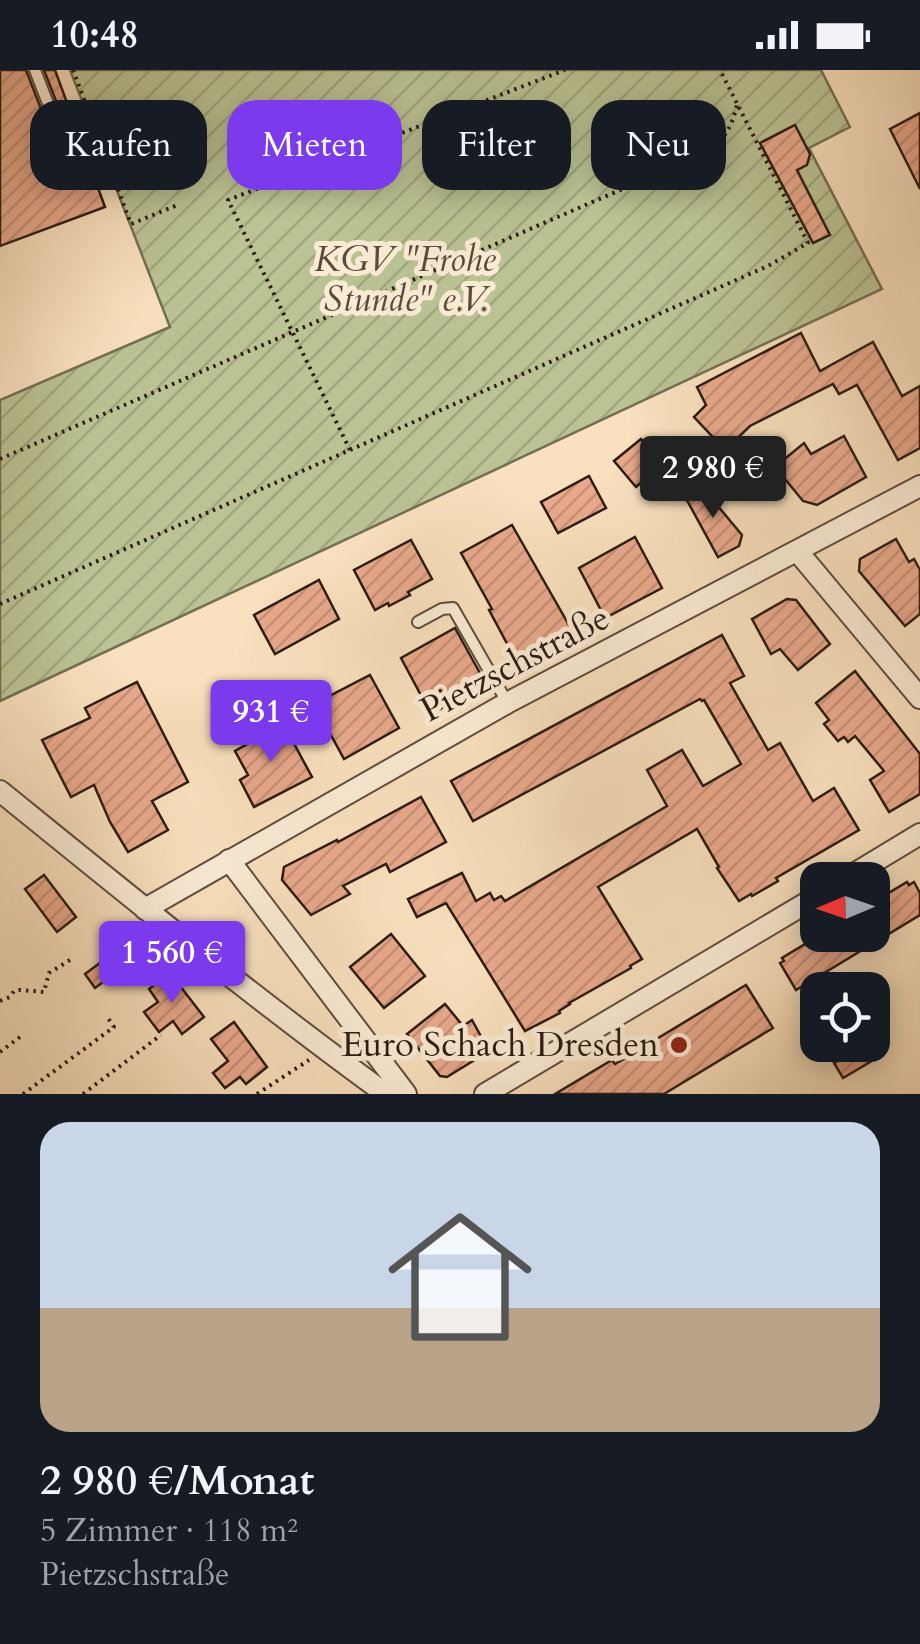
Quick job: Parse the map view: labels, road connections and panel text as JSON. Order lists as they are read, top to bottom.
{
  "streets": {
    "street": ["Pietzschstraße"]
  },
  "parks": ["KGV \"Frohe Stunde\" e.V."],
  "places": ["Euro Schach Dresden"],
  "north": "left",
  "page": {
    "status": "10:48",
    "chip": [
      "Kaufen",
      "Mieten",
      "Filter",
      "Neu"
    ],
    "price": ["2 980 €", "931 €", "1 560 €"],
    "list": [
      {
        "name": "2 980 €/Monat",
        "note": "5 Zimmer · 118 m² · Pietzschstraße"
      }
    ]
  }
}
